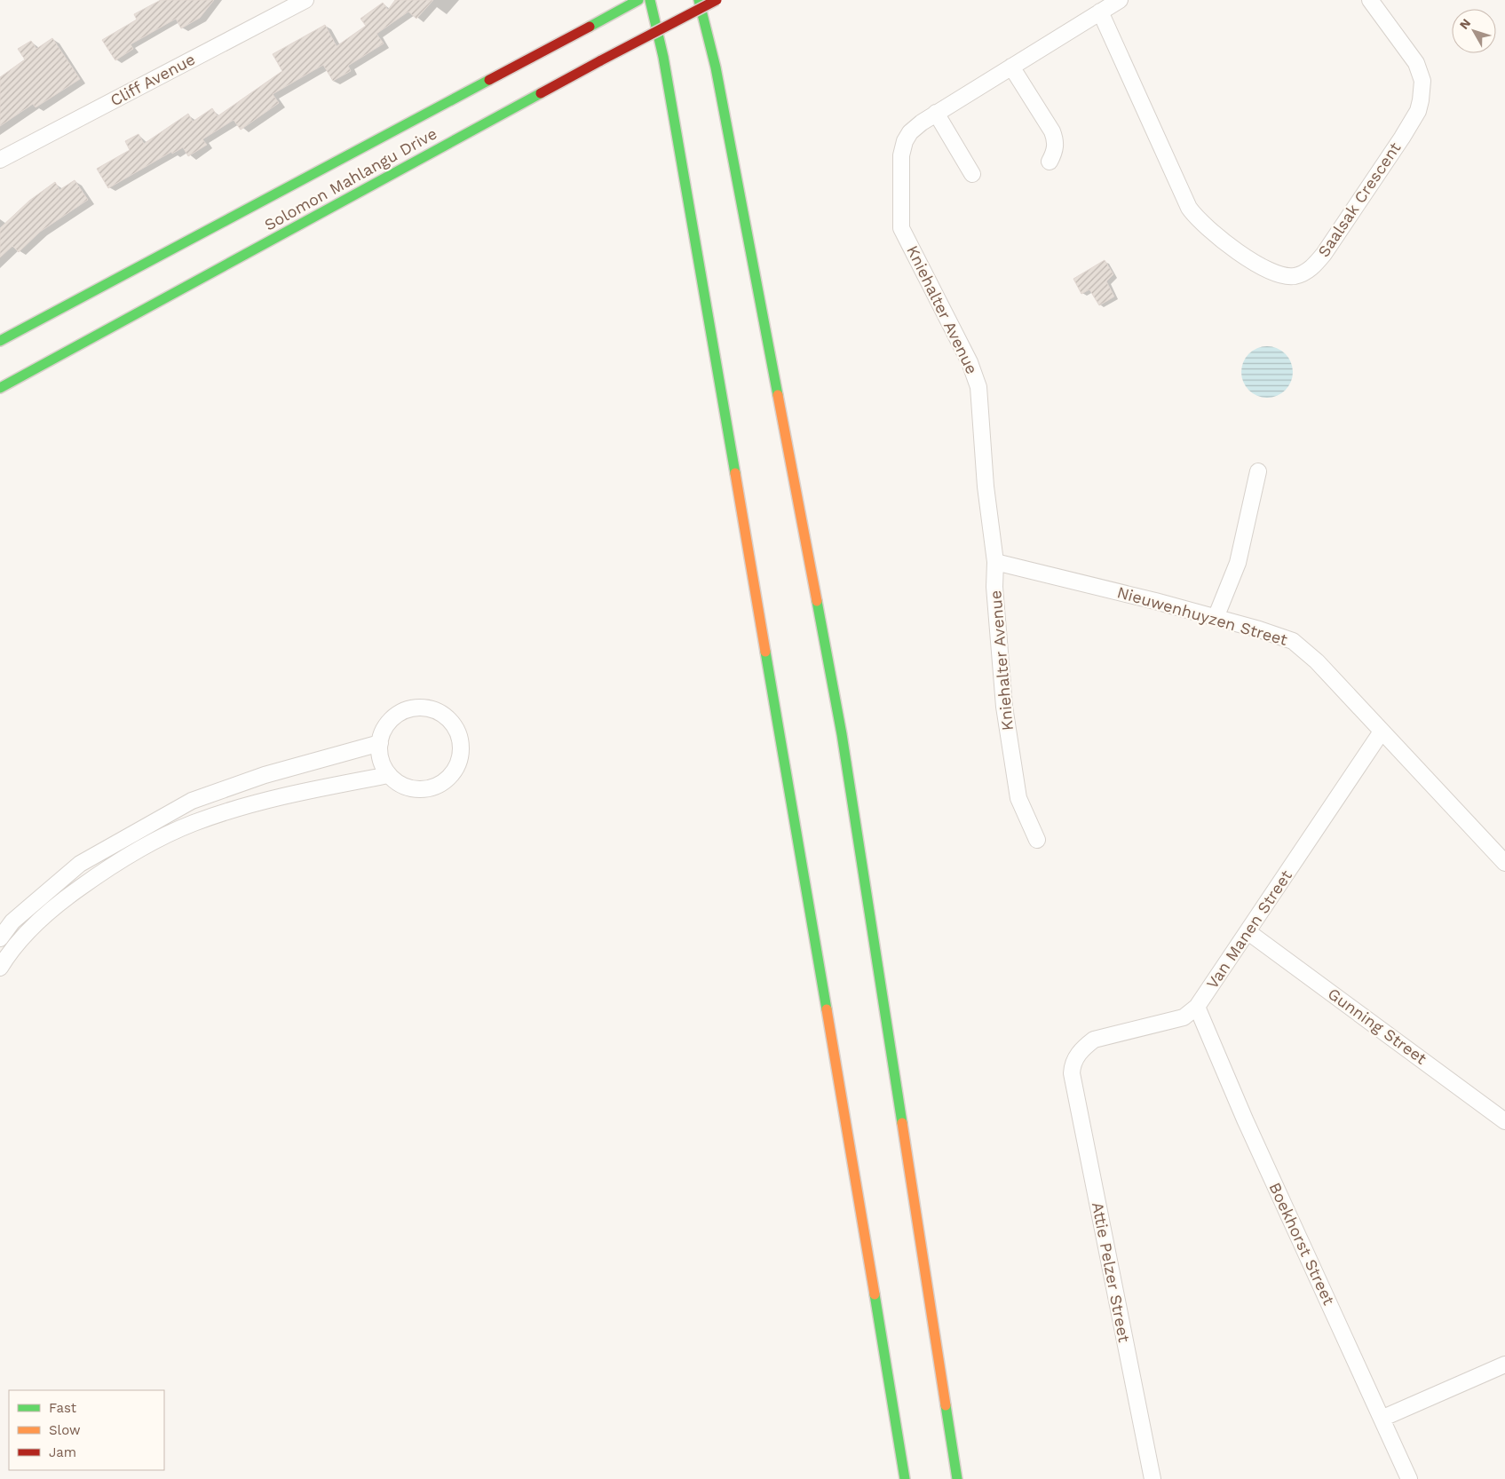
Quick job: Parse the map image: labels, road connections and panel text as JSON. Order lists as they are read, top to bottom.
{
  "streets": {
    "main road": ["Solomon Mahlangu Drive"],
    "street": [
      "Cliff Avenue",
      "Saalsak Crescent",
      "Kniehalter Avenue",
      "Nieuwenhuyzen Street",
      "Van Manen Street",
      "Gunning Street",
      "Boekhorst Street",
      "Attie Pelzer Street"
    ]
  },
  "crossings": [
    ["Saalsak Crescent", "Kniehalter Avenue"],
    ["Kniehalter Avenue", "Nieuwenhuyzen Street"],
    ["Nieuwenhuyzen Street", "Van Manen Street"],
    ["Van Manen Street", "Gunning Street"],
    ["Van Manen Street", "Boekhorst Street"],
    ["Van Manen Street", "Attie Pelzer Street"]
  ],
  "legend": ["Fast", "Slow", "Jam"],
  "north": "top left"
}
